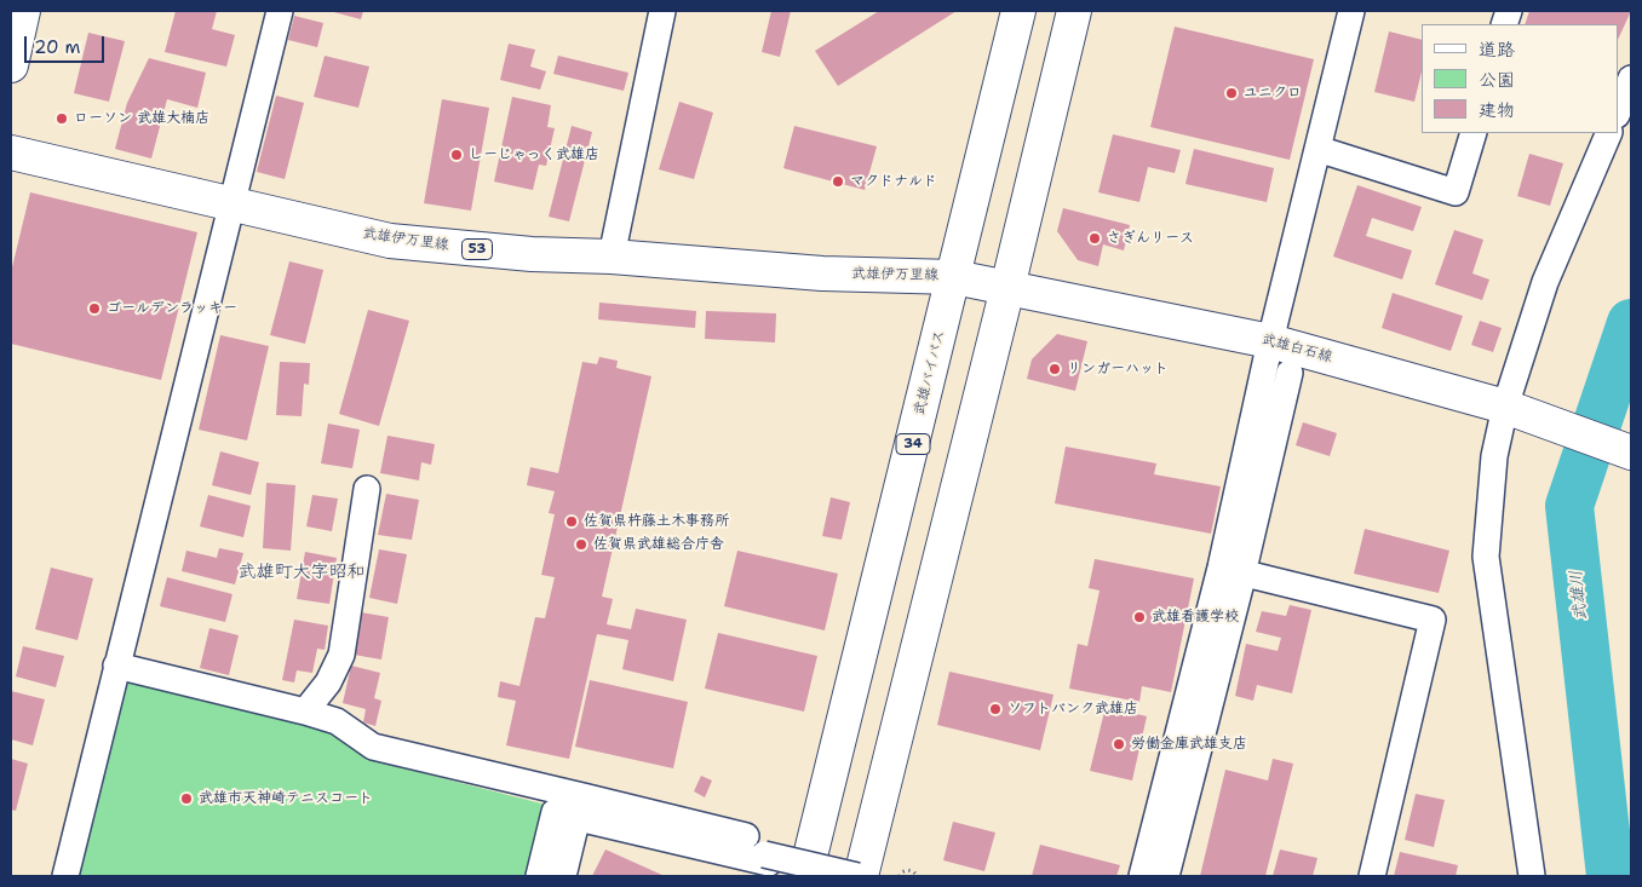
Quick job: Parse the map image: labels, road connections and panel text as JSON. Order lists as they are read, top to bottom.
{
  "streets": {
    "main road": [
      "武雄伊万里線",
      "53",
      "武雄白石線",
      "武雄バイパス",
      "34"
    ]
  },
  "crossings": [
    ["武雄伊万里線", "武雄白石線"],
    ["武雄伊万里線", "武雄バイパス"],
    ["武雄白石線", "武雄バイパス"]
  ],
  "districts": ["武雄町大字昭和"],
  "water": ["武雄川"],
  "places": [
    "ユニクロ",
    "ローソン 武雄大楠店",
    "しーじゃっく武雄店",
    "マクドナルド",
    "さぎんリース",
    "ゴールデンラッキー",
    "リンガーハット",
    "佐賀県杵藤土木事務所",
    "佐賀県武雄総合庁舎",
    "武雄看護学校",
    "ソフトバンク武雄店",
    "労働金庫武雄支店",
    "武雄市天神崎テニスコート"
  ],
  "legend": ["道路", "公園", "建物"],
  "scale_bar": "20 m"
}
